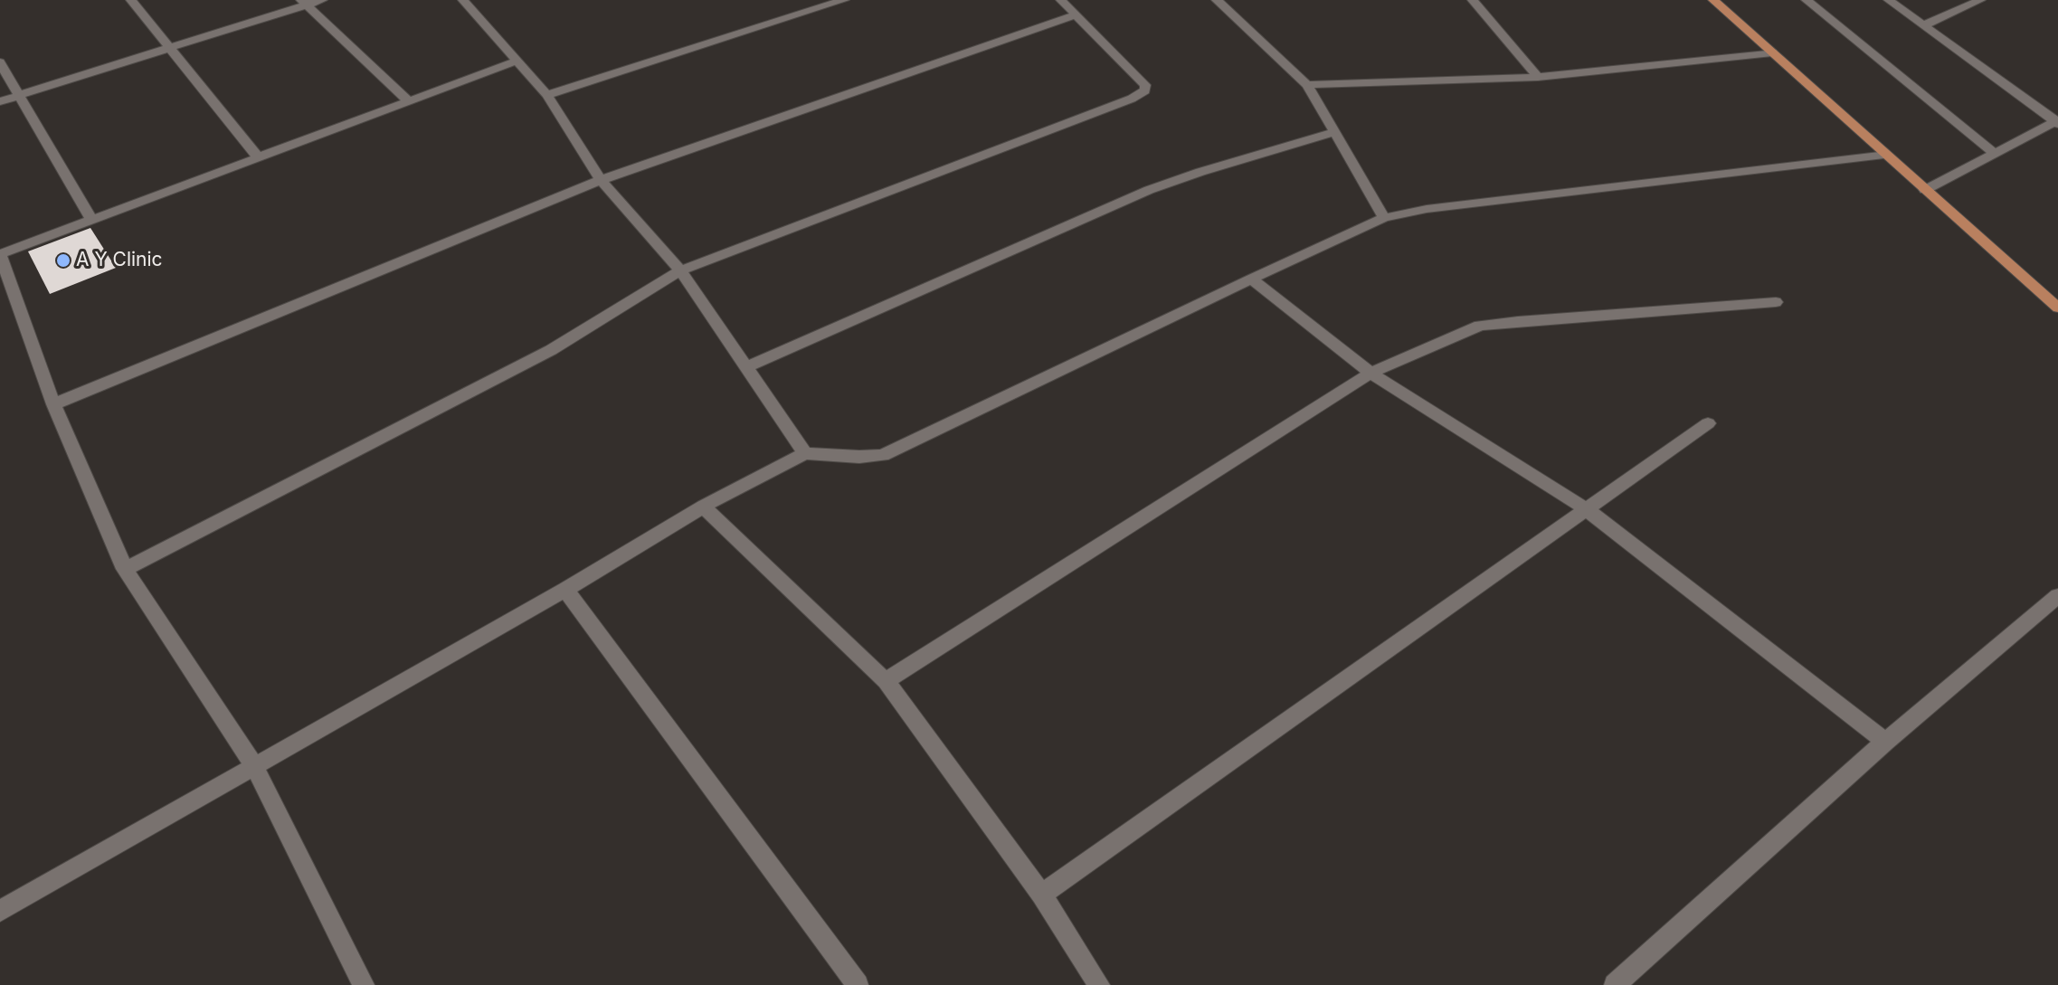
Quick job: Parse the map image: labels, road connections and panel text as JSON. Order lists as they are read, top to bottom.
{
  "places": ["A Y Clinic"]
}
